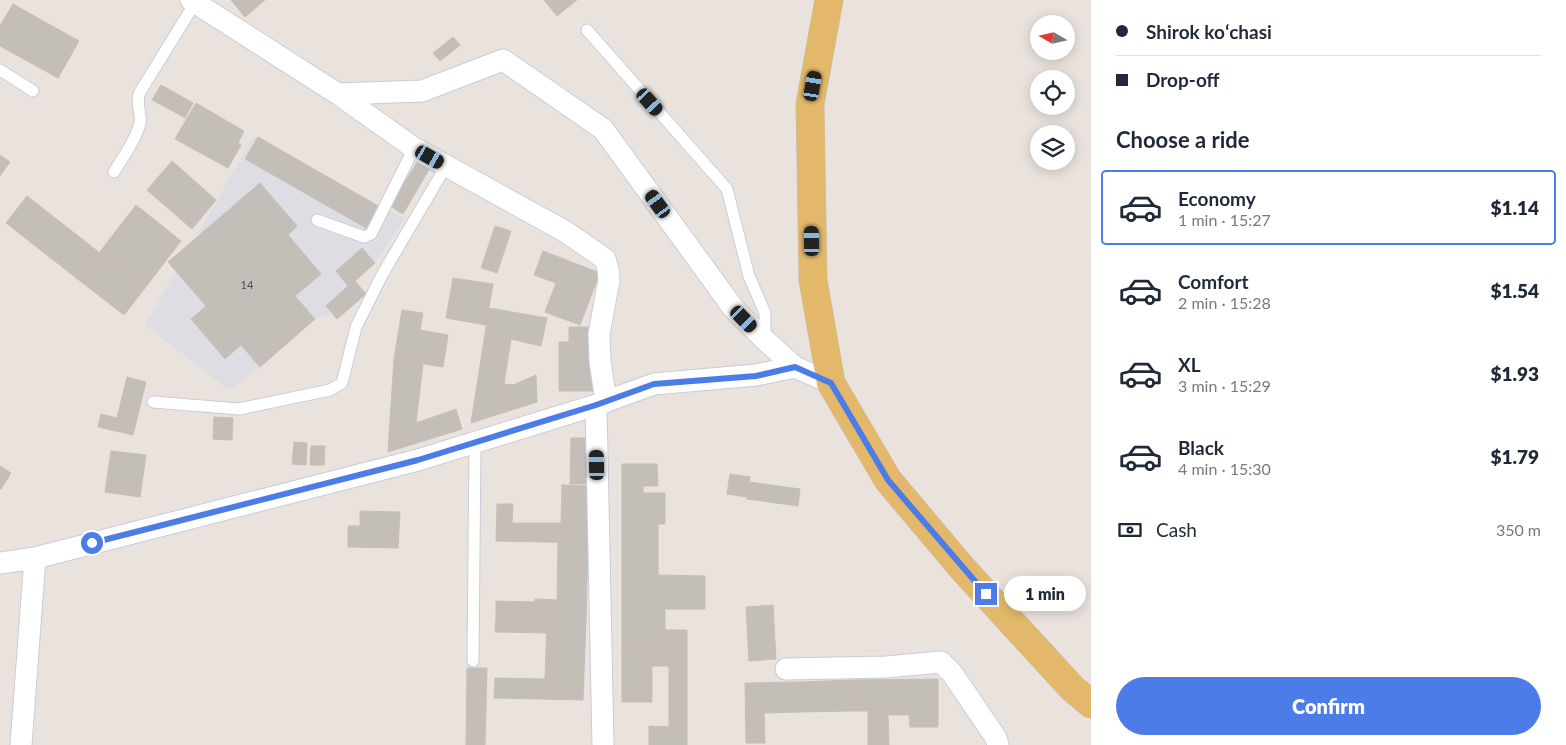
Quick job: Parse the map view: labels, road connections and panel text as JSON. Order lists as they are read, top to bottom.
{
  "house_numbers": ["14"],
  "north": "left",
  "page": {
    "banner": ["Shirok koʻchasi", "Drop-off"],
    "heading": "Choose a ride",
    "list": [
      {
        "name": "Economy",
        "note": "1 min · 15:27",
        "value": "$1.14"
      },
      {
        "name": "Comfort",
        "note": "2 min · 15:28",
        "value": "$1.54"
      },
      {
        "name": "XL",
        "note": "3 min · 15:29",
        "value": "$1.93"
      },
      {
        "name": "Black",
        "note": "4 min · 15:30",
        "value": "$1.79"
      }
    ],
    "pay": ["Cash", "350 m"],
    "bubble": "1 min",
    "buttons": "Confirm"
  }
}
